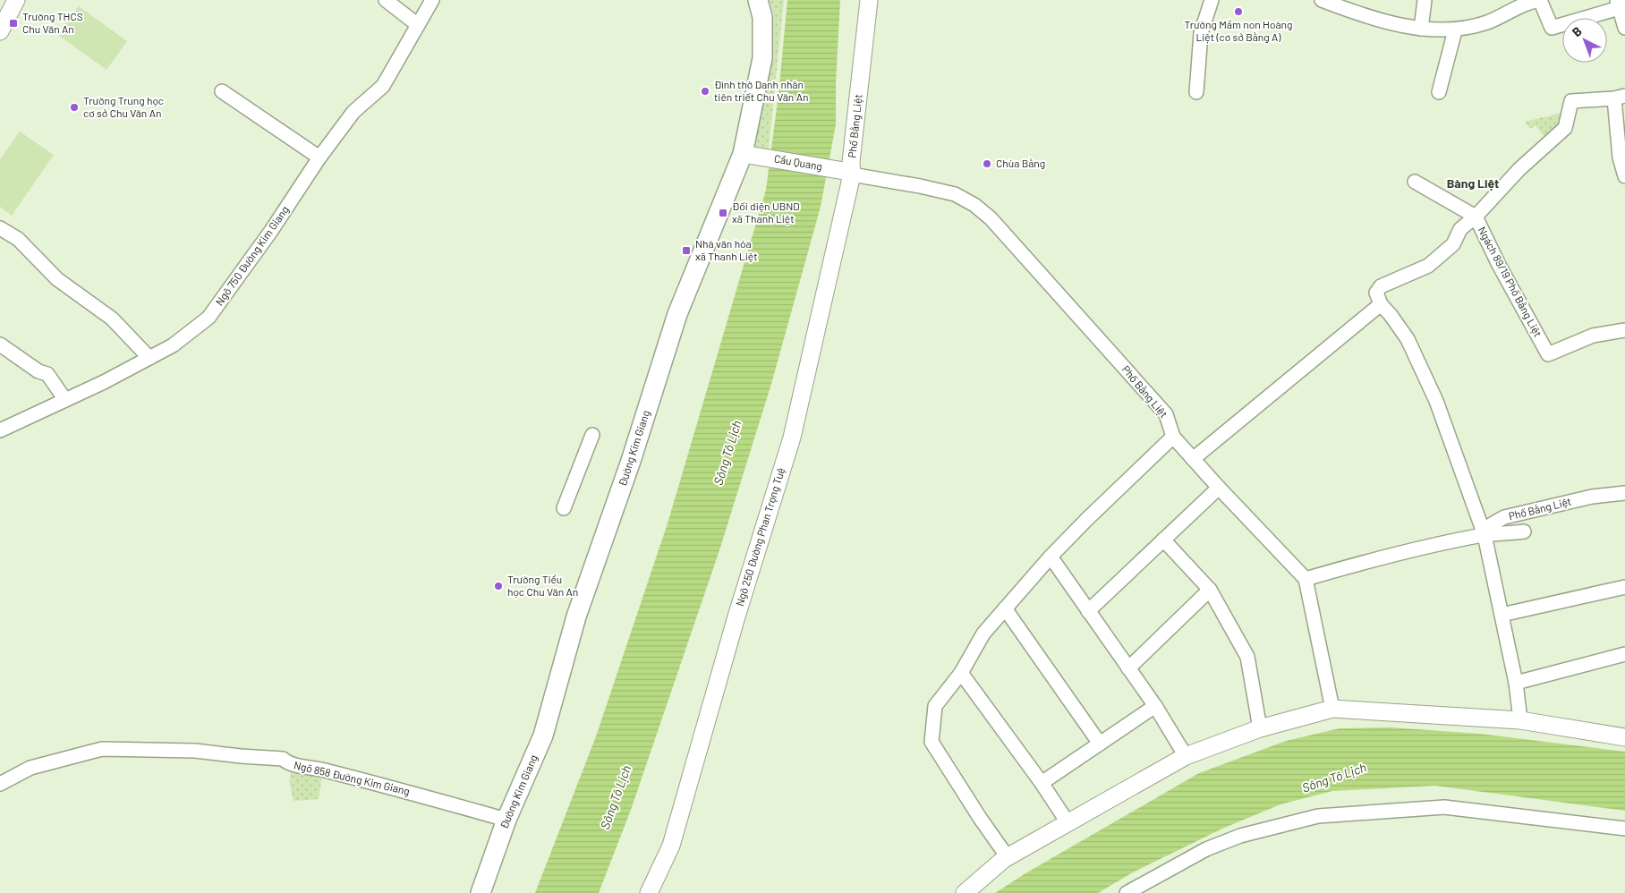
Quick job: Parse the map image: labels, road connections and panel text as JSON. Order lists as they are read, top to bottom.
{
  "streets": {
    "main road": ["Đường Kim Giang"],
    "street": [
      "Phố Bằng Liệt",
      "Cầu Quang",
      "Ngõ 750 Đường Kim Giang",
      "Ngách 89/19 Phố Bằng Liệt",
      "Ngõ 250 Đường Phan Trọng Tuệ",
      "Ngõ 858 Đường Kim Giang"
    ]
  },
  "crossings": [
    ["Phố Bằng Liệt", "Cầu Quang"],
    ["Phố Bằng Liệt", "Ngõ 250 Đường Phan Trọng Tuệ"],
    ["Cầu Quang", "Đường Kim Giang"],
    ["Cầu Quang", "Ngõ 250 Đường Phan Trọng Tuệ"],
    ["Đường Kim Giang", "Ngõ 858 Đường Kim Giang"]
  ],
  "districts": ["Bàng Liệt"],
  "water": ["Sông Tô Lịch"],
  "places": {
    "other": [
      "Trường Mầm non Hoàng Liệt (cơ sở Bằng A)",
      "Đình thờ Danh nhân tiên triết Chu Văn An",
      "Trường Trung học cơ sở Chu Văn An",
      "Chùa Bằng",
      "Trường Tiểu học Chu Văn An"
    ],
    "transit": ["Trường THCS Chu Văn An", "Đối diện UBND xã Thanh Liệt", "Nhà văn hóa xã Thanh Liệt"]
  },
  "north": "top left"
}
